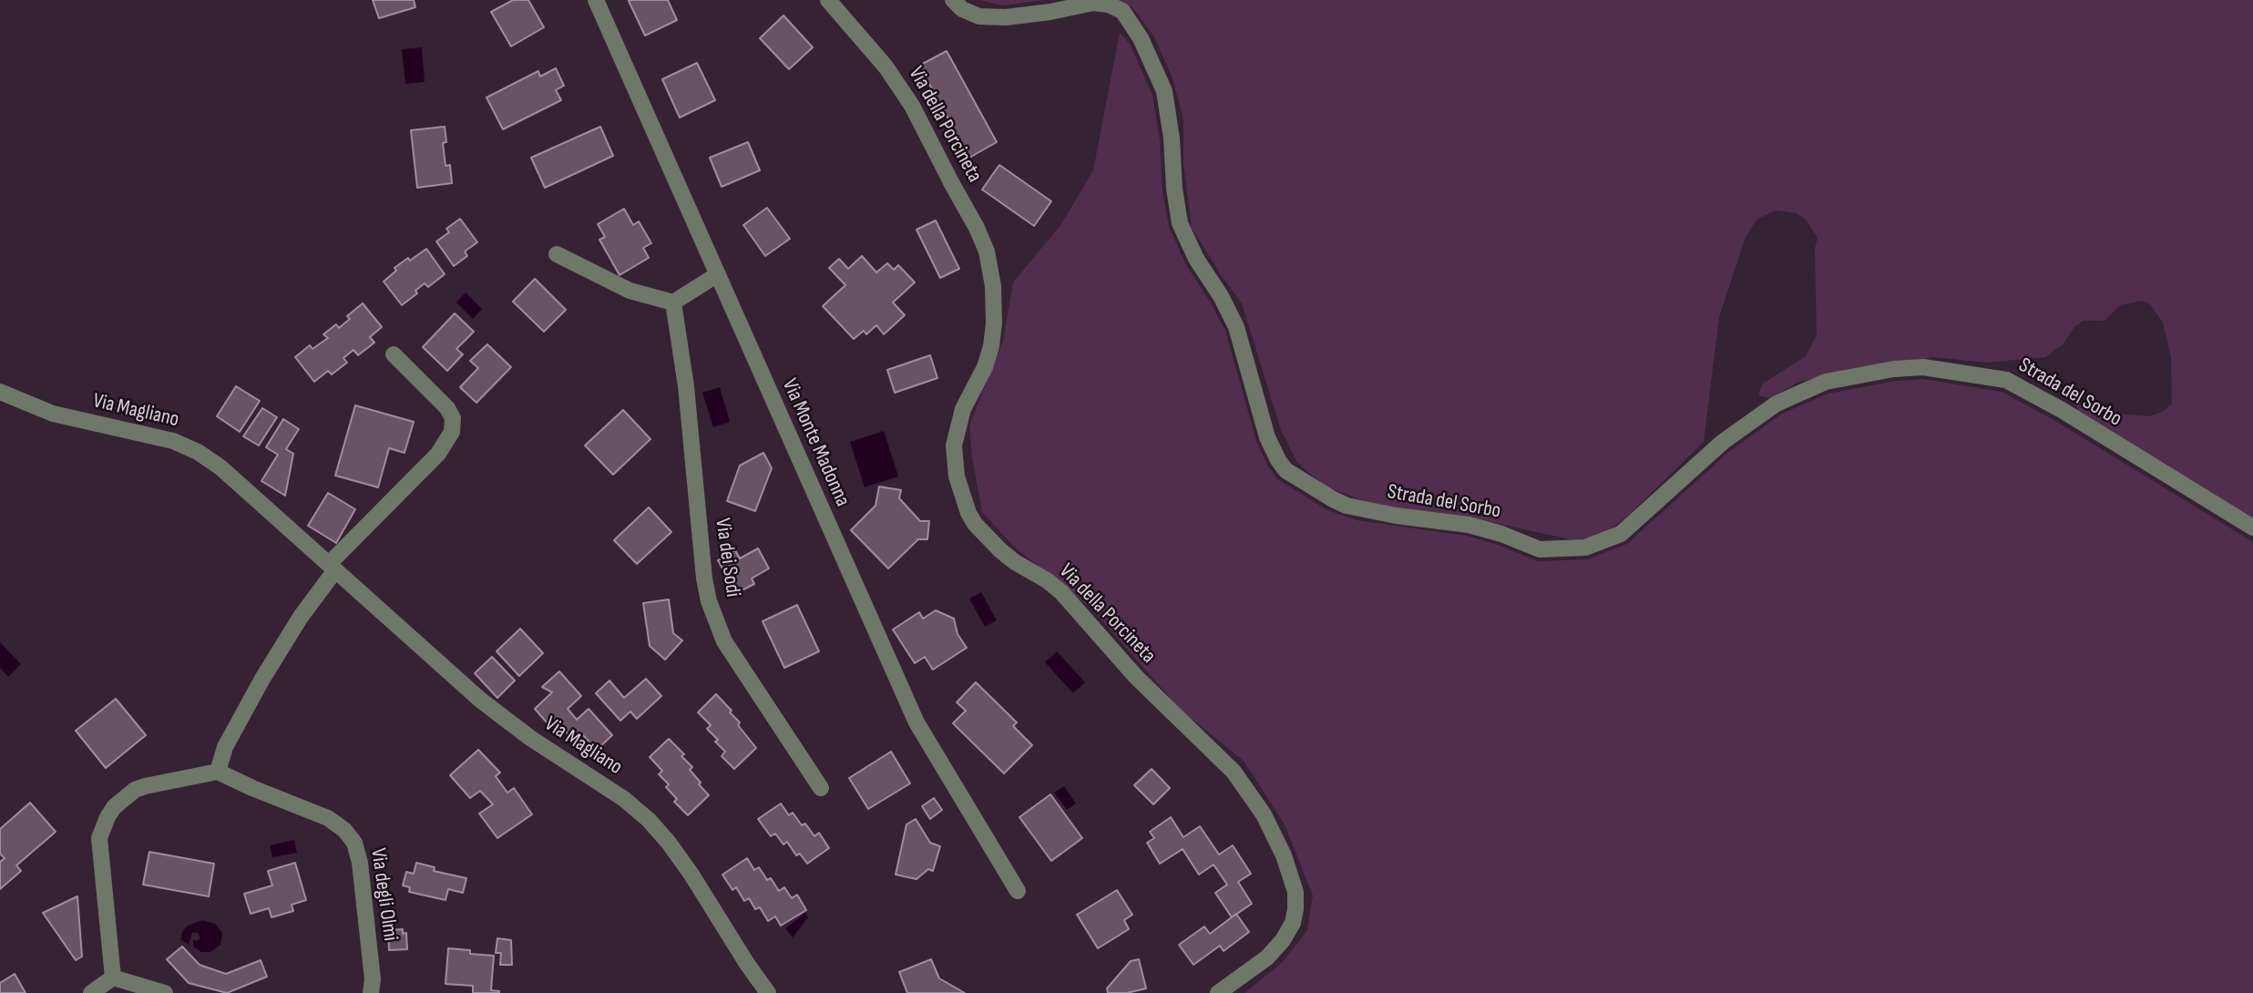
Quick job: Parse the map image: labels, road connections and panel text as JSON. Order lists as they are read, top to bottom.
{
  "streets": {
    "street": [
      "Via della Porcineta",
      "Strada del Sorbo",
      "Via Magliano",
      "Via Monte Madonna",
      "Via dei Sodi",
      "Via degli Olmi"
    ]
  }
}
